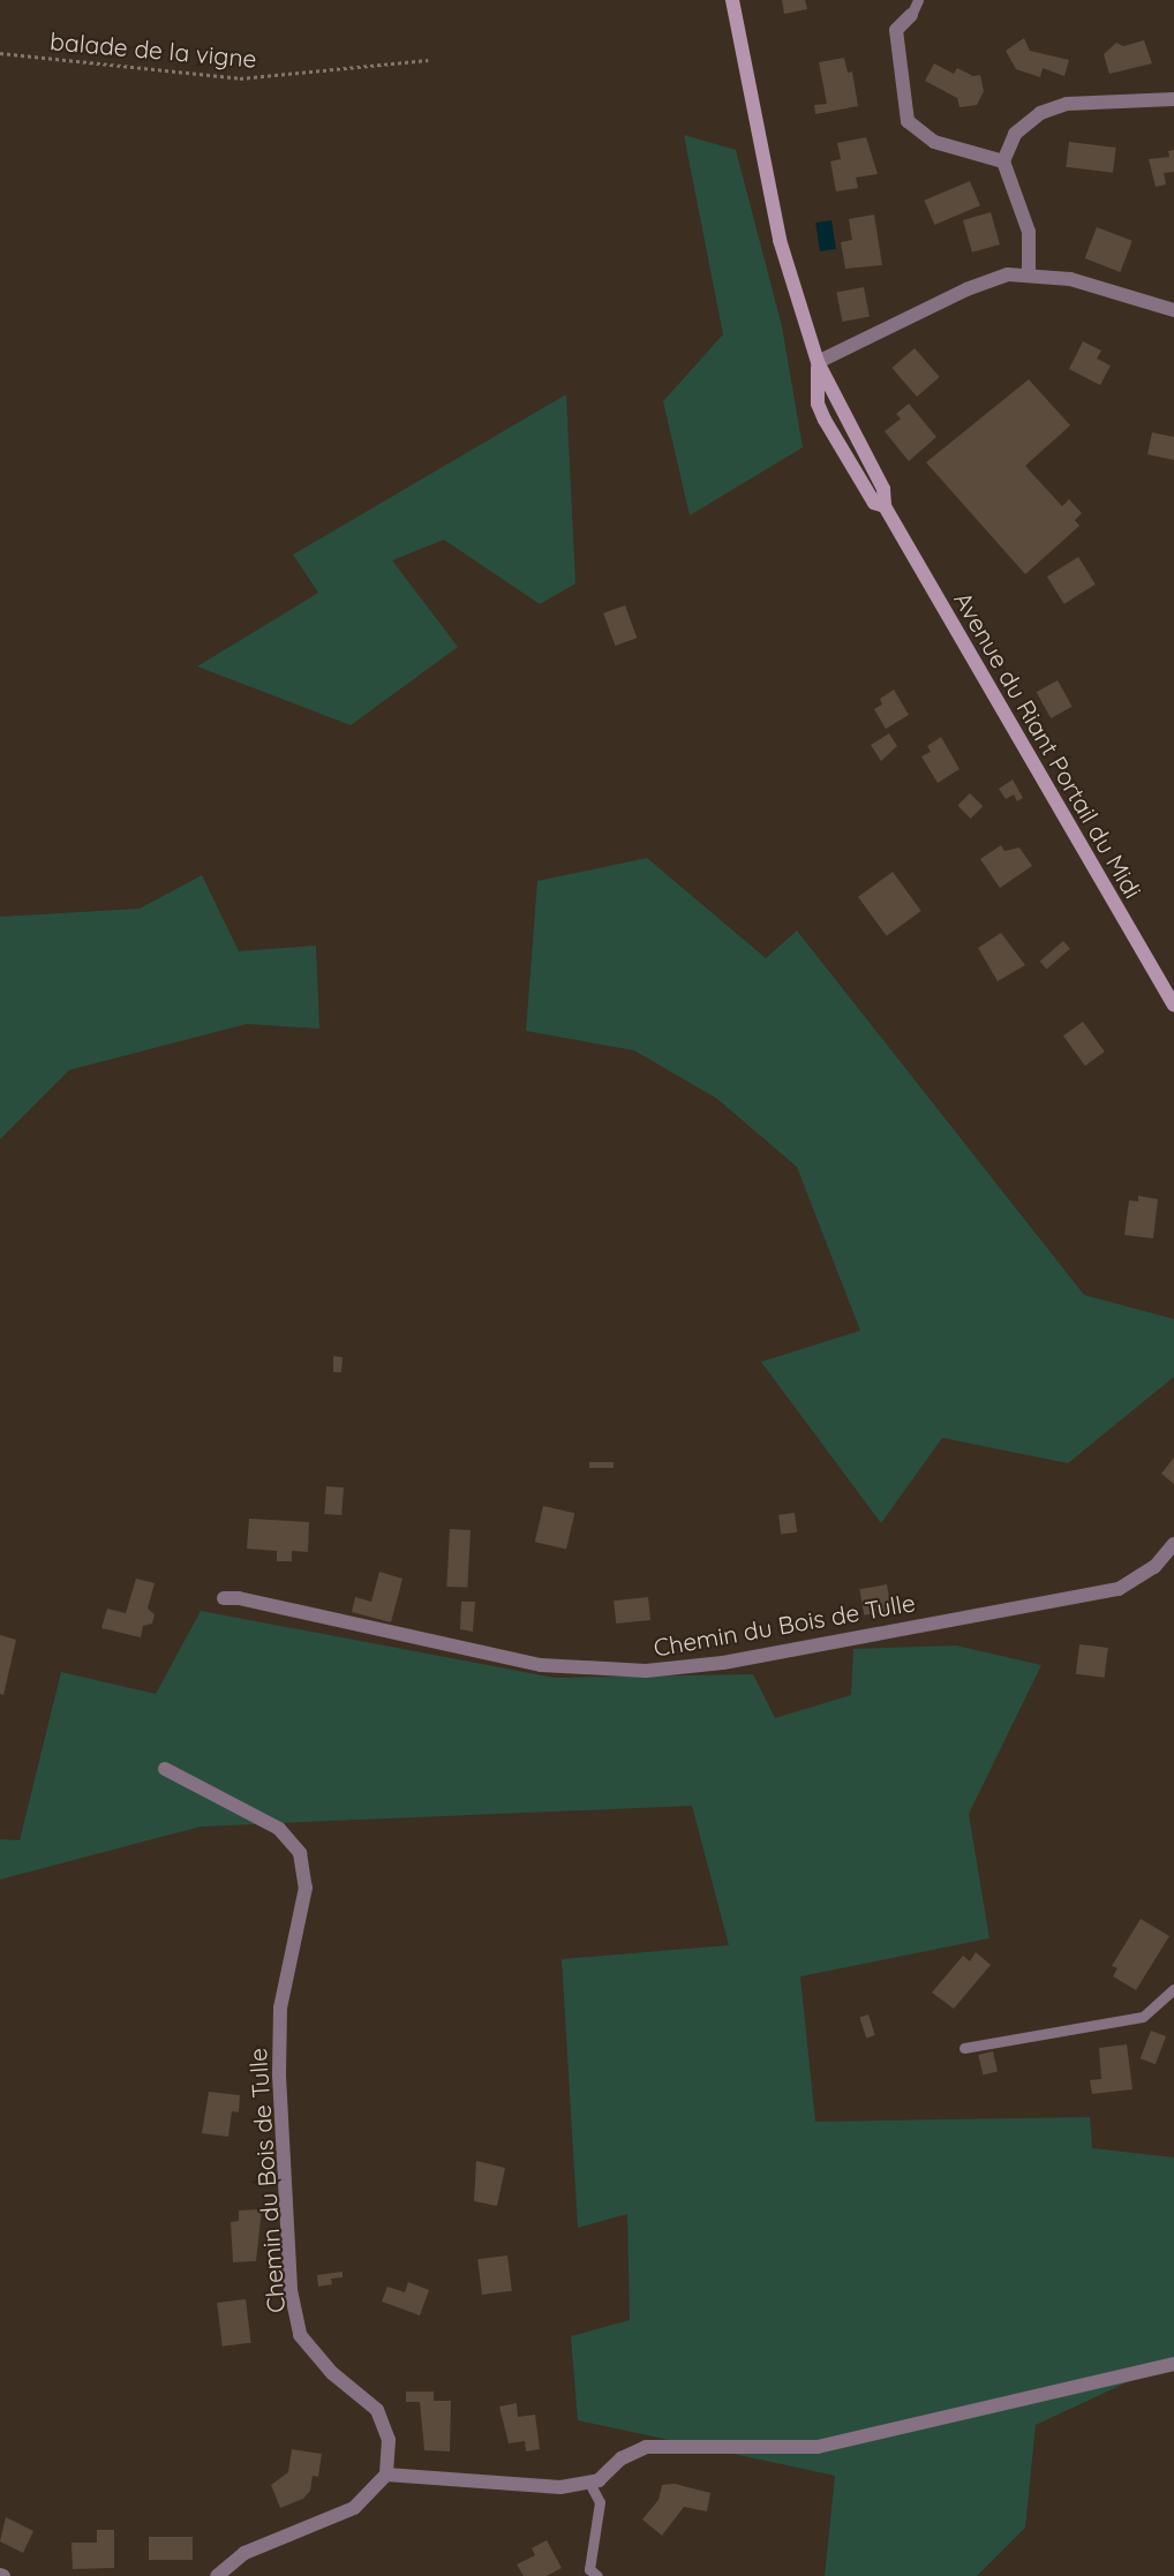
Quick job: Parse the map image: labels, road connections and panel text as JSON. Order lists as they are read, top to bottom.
{
  "streets": {
    "main road": ["Avenue du Riant Portail du Midi"],
    "street": ["Chemin du Bois de Tulle"],
    "path": ["balade de la vigne"]
  }
}
